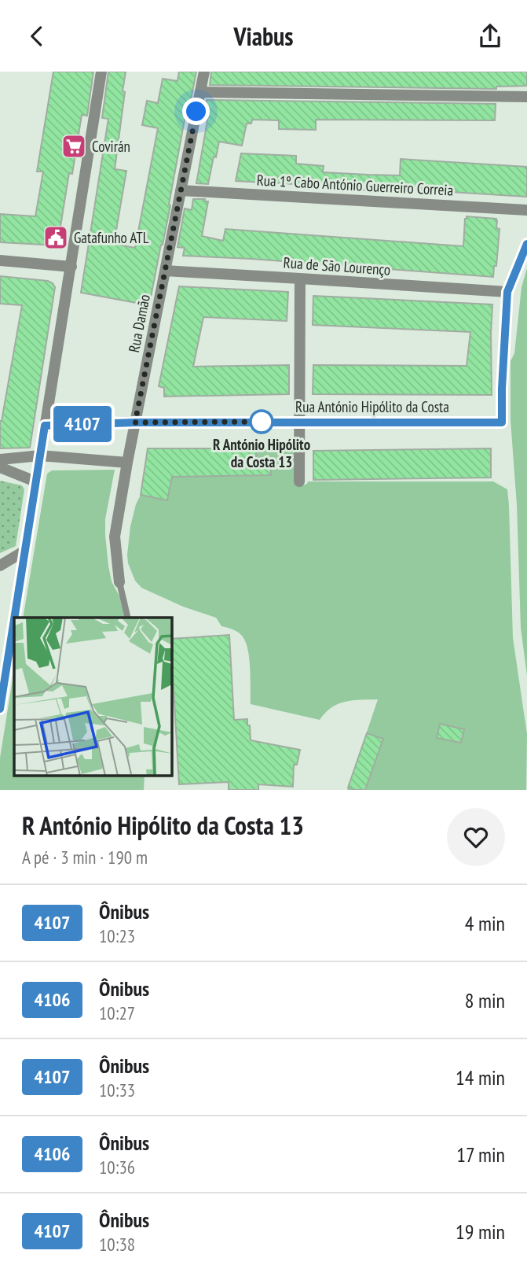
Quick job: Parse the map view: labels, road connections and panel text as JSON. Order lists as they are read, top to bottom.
{
  "streets": {
    "street": [
      "Rua 1º Cabo António Guerreiro Correia",
      "Rua de São Lourenço",
      "Rua Damão",
      "Rua António Hipólito da Costa"
    ]
  },
  "crossings": [
    ["Rua 1º Cabo António Guerreiro Correia", "Rua Damão"],
    ["Rua de São Lourenço", "Rua Damão"],
    ["Rua de São Lourenço", "Rua António Hipólito da Costa"],
    ["Rua Damão", "Rua António Hipólito da Costa"]
  ],
  "places": {
    "supermarket": ["Covirán"],
    "public building": ["Gatafunho ATL"],
    "other": ["R António Hipólito da Costa 13"]
  },
  "lines": ["bus line 4107"],
  "page": {
    "header": "Viabus",
    "on_map": "4107",
    "heading": ["R António Hipólito da Costa 13", "A pé · 3 min · 190 m"],
    "list": [
      {
        "mark": "4107",
        "name": "Ônibus",
        "note": "10:23",
        "value": "4 min"
      },
      {
        "mark": "4106",
        "name": "Ônibus",
        "note": "10:27",
        "value": "8 min"
      },
      {
        "mark": "4107",
        "name": "Ônibus",
        "note": "10:33",
        "value": "14 min"
      },
      {
        "mark": "4106",
        "name": "Ônibus",
        "note": "10:36",
        "value": "17 min"
      },
      {
        "mark": "4107",
        "name": "Ônibus",
        "note": "10:38",
        "value": "19 min"
      }
    ]
  }
}
